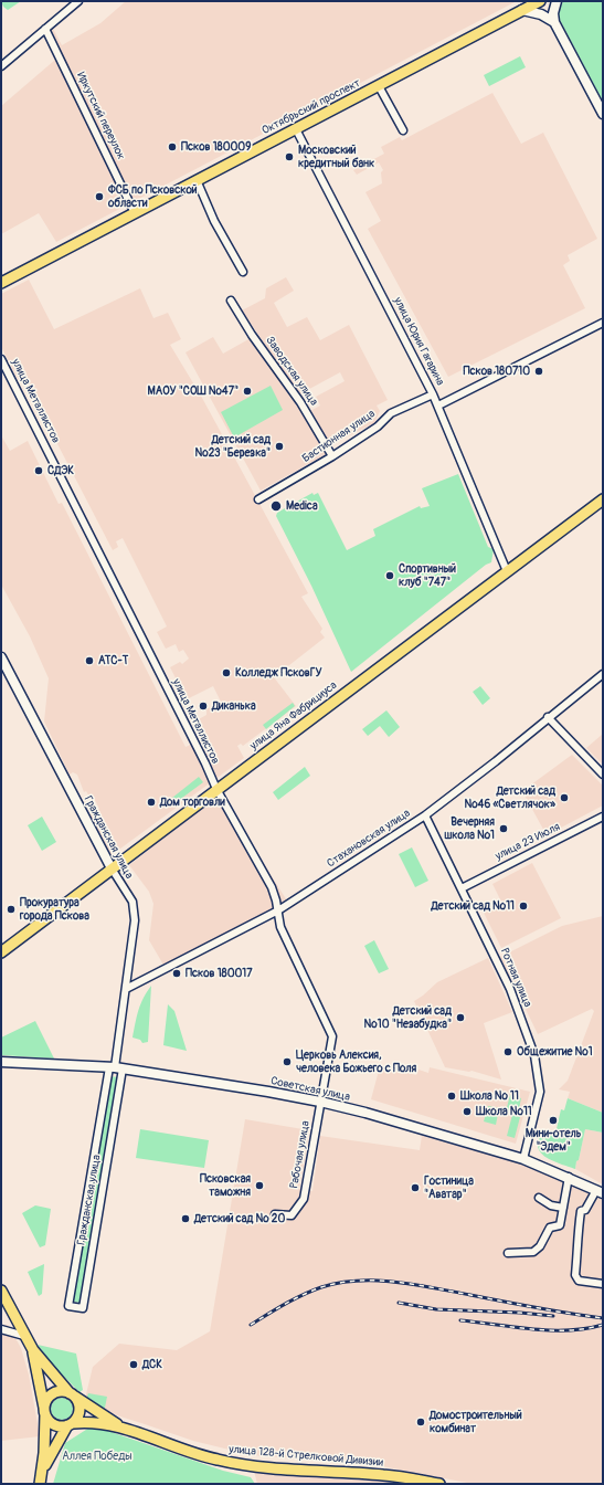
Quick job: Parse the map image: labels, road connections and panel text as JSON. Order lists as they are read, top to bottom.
{
  "streets": {
    "main road": ["Октябрьский проспект", "улица Яна Фабрициуса", "улица 128-й Стрелковой Дивизии"],
    "street": [
      "Иркутский переулок",
      "улица Юрия Гагарина",
      "Заводская улица",
      "улица Металлистов",
      "Бастионная улица",
      "Гражданская улица",
      "Стахановская улица",
      "улица 23 Июля",
      "Ротная улица",
      "Советская улица",
      "Рабочая улица"
    ]
  },
  "crossings": [
    ["Октябрьский проспект", "Иркутский переулок"],
    ["Октябрьский проспект", "улица Юрия Гагарина"],
    ["улица Юрия Гагарина", "Бастионная улица"],
    ["улица Юрия Гагарина", "улица Яна Фабрициуса"],
    ["Заводская улица", "Бастионная улица"],
    ["улица Металлистов", "улица Яна Фабрициуса"],
    ["улица Металлистов", "Стахановская улица"],
    ["улица Металлистов", "Советская улица"],
    ["улица Металлистов", "Рабочая улица"],
    ["улица Яна Фабрициуса", "Гражданская улица"],
    ["Гражданская улица", "Стахановская улица"],
    ["Гражданская улица", "Советская улица"],
    ["Стахановская улица", "Ротная улица"],
    ["улица 23 Июля", "Ротная улица"],
    ["Ротная улица", "Советская улица"],
    ["Советская улица", "Рабочая улица"]
  ],
  "parks": ["Аллея Победы"],
  "places": [
    "Псков 180009",
    "Московский кредитный банк",
    "ФСБ по Псковской области",
    "Псков 180710",
    "МАОУ \"СОШ №47\"",
    "Детский сад №23 \"Березка\"",
    "СДЭК",
    "Medica",
    "Спортивный клуб \"747\"",
    "ATC-T",
    "Колледж ПсковГУ",
    "Диканька",
    "Детский сад №46 «Светлячок»",
    "Дом торговли",
    "Вечерняя школа №1",
    "Детский сад №11",
    "Прокуратура города Пскова",
    "Псков 180017",
    "Детский сад №10 \"Незабудка\"",
    "Общежитие №1",
    "Церковь Алексия, человека Божьего с Поля",
    "Школа № 11",
    "Школа №11",
    "Мини-отель \"Эдем\"",
    "Псковская таможня",
    "Гостиница \"Аватар\"",
    "Детский сад № 20",
    "ДСК",
    "Домостроительный комбинат"
  ]
}
